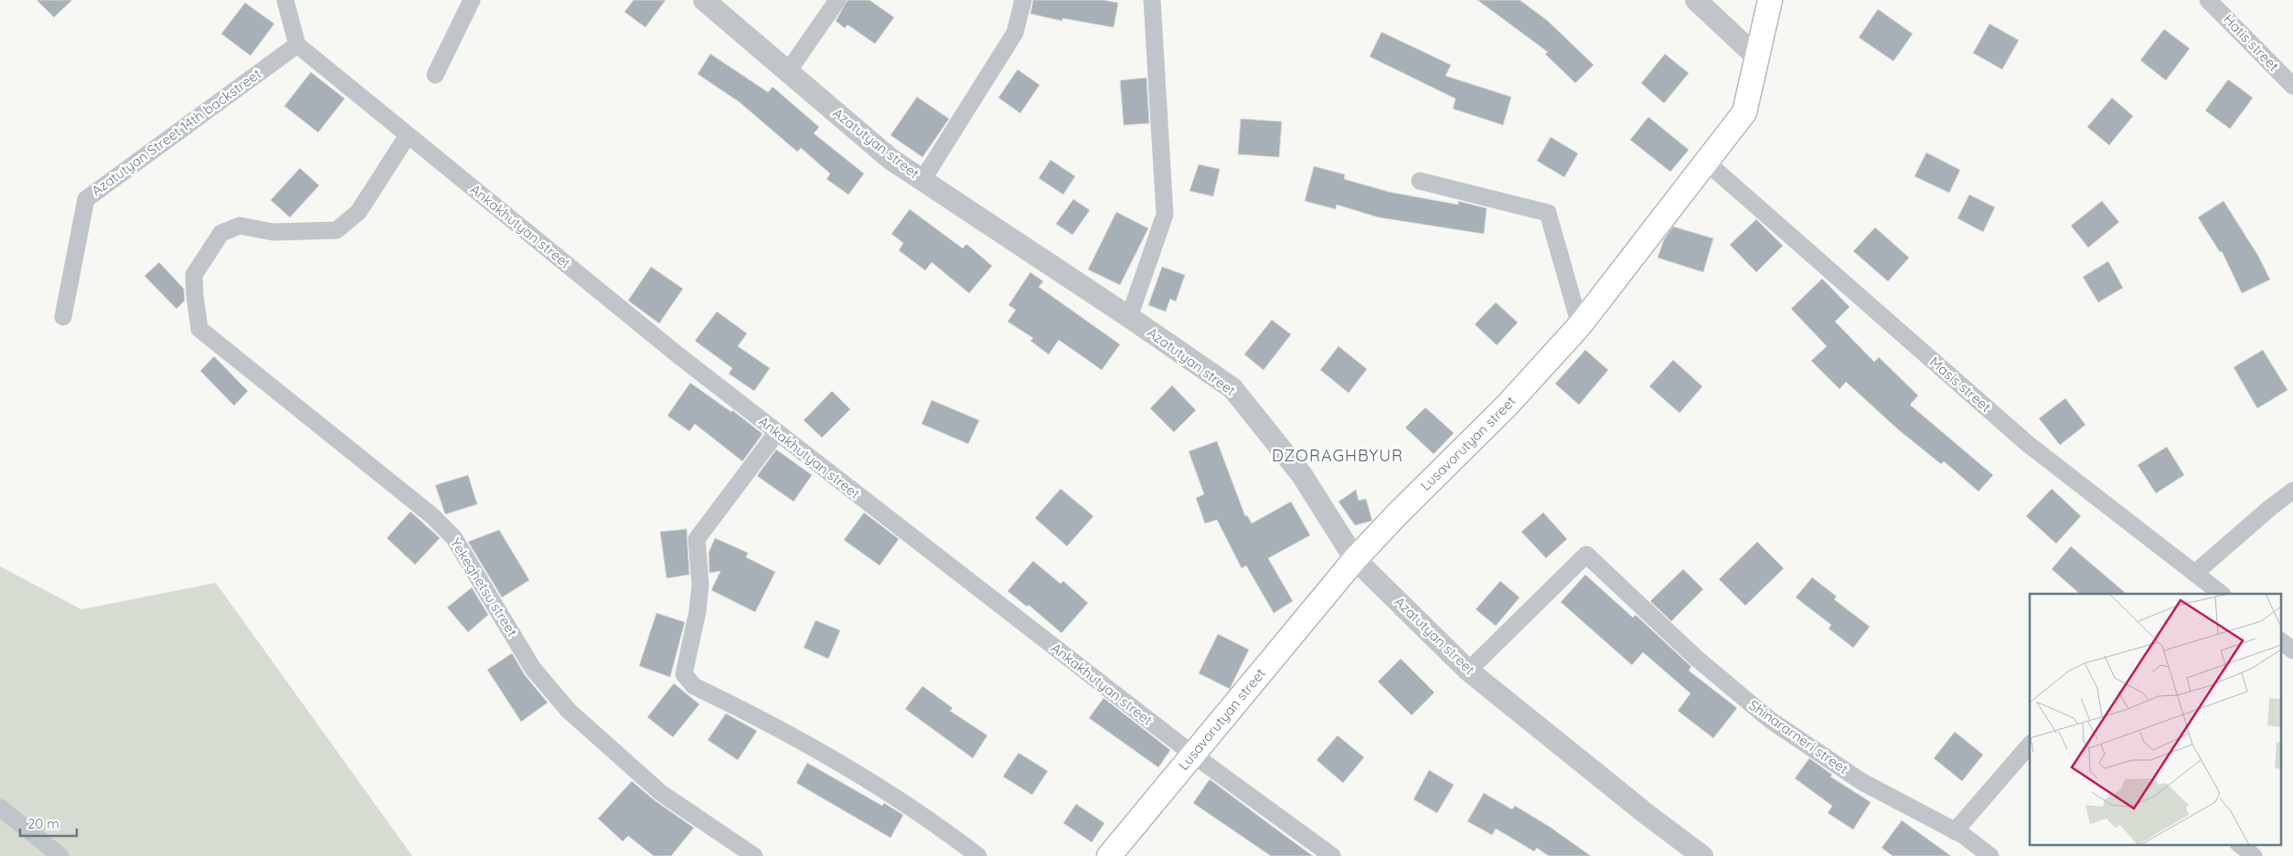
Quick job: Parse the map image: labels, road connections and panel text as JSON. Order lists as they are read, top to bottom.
{
  "streets": {
    "main road": ["Lusavorutyan street"],
    "street": [
      "Hatis street",
      "Azatutyan Street 14th backstreet",
      "Azatutyan street",
      "Ankakhutyan street",
      "Masis street",
      "Yekeghetsu street",
      "Shinararneri street"
    ]
  },
  "crossings": [
    ["Azatutyan Street 14th backstreet", "Ankakhutyan street"],
    ["Azatutyan street", "Lusavorutyan street"],
    ["Azatutyan street", "Shinararneri street"],
    ["Ankakhutyan street", "Lusavorutyan street"],
    ["Ankakhutyan street", "Yekeghetsu street"],
    ["Masis street", "Lusavorutyan street"]
  ],
  "districts": ["DZORAGHBYUR"],
  "scale_bar": "20 m"
}
